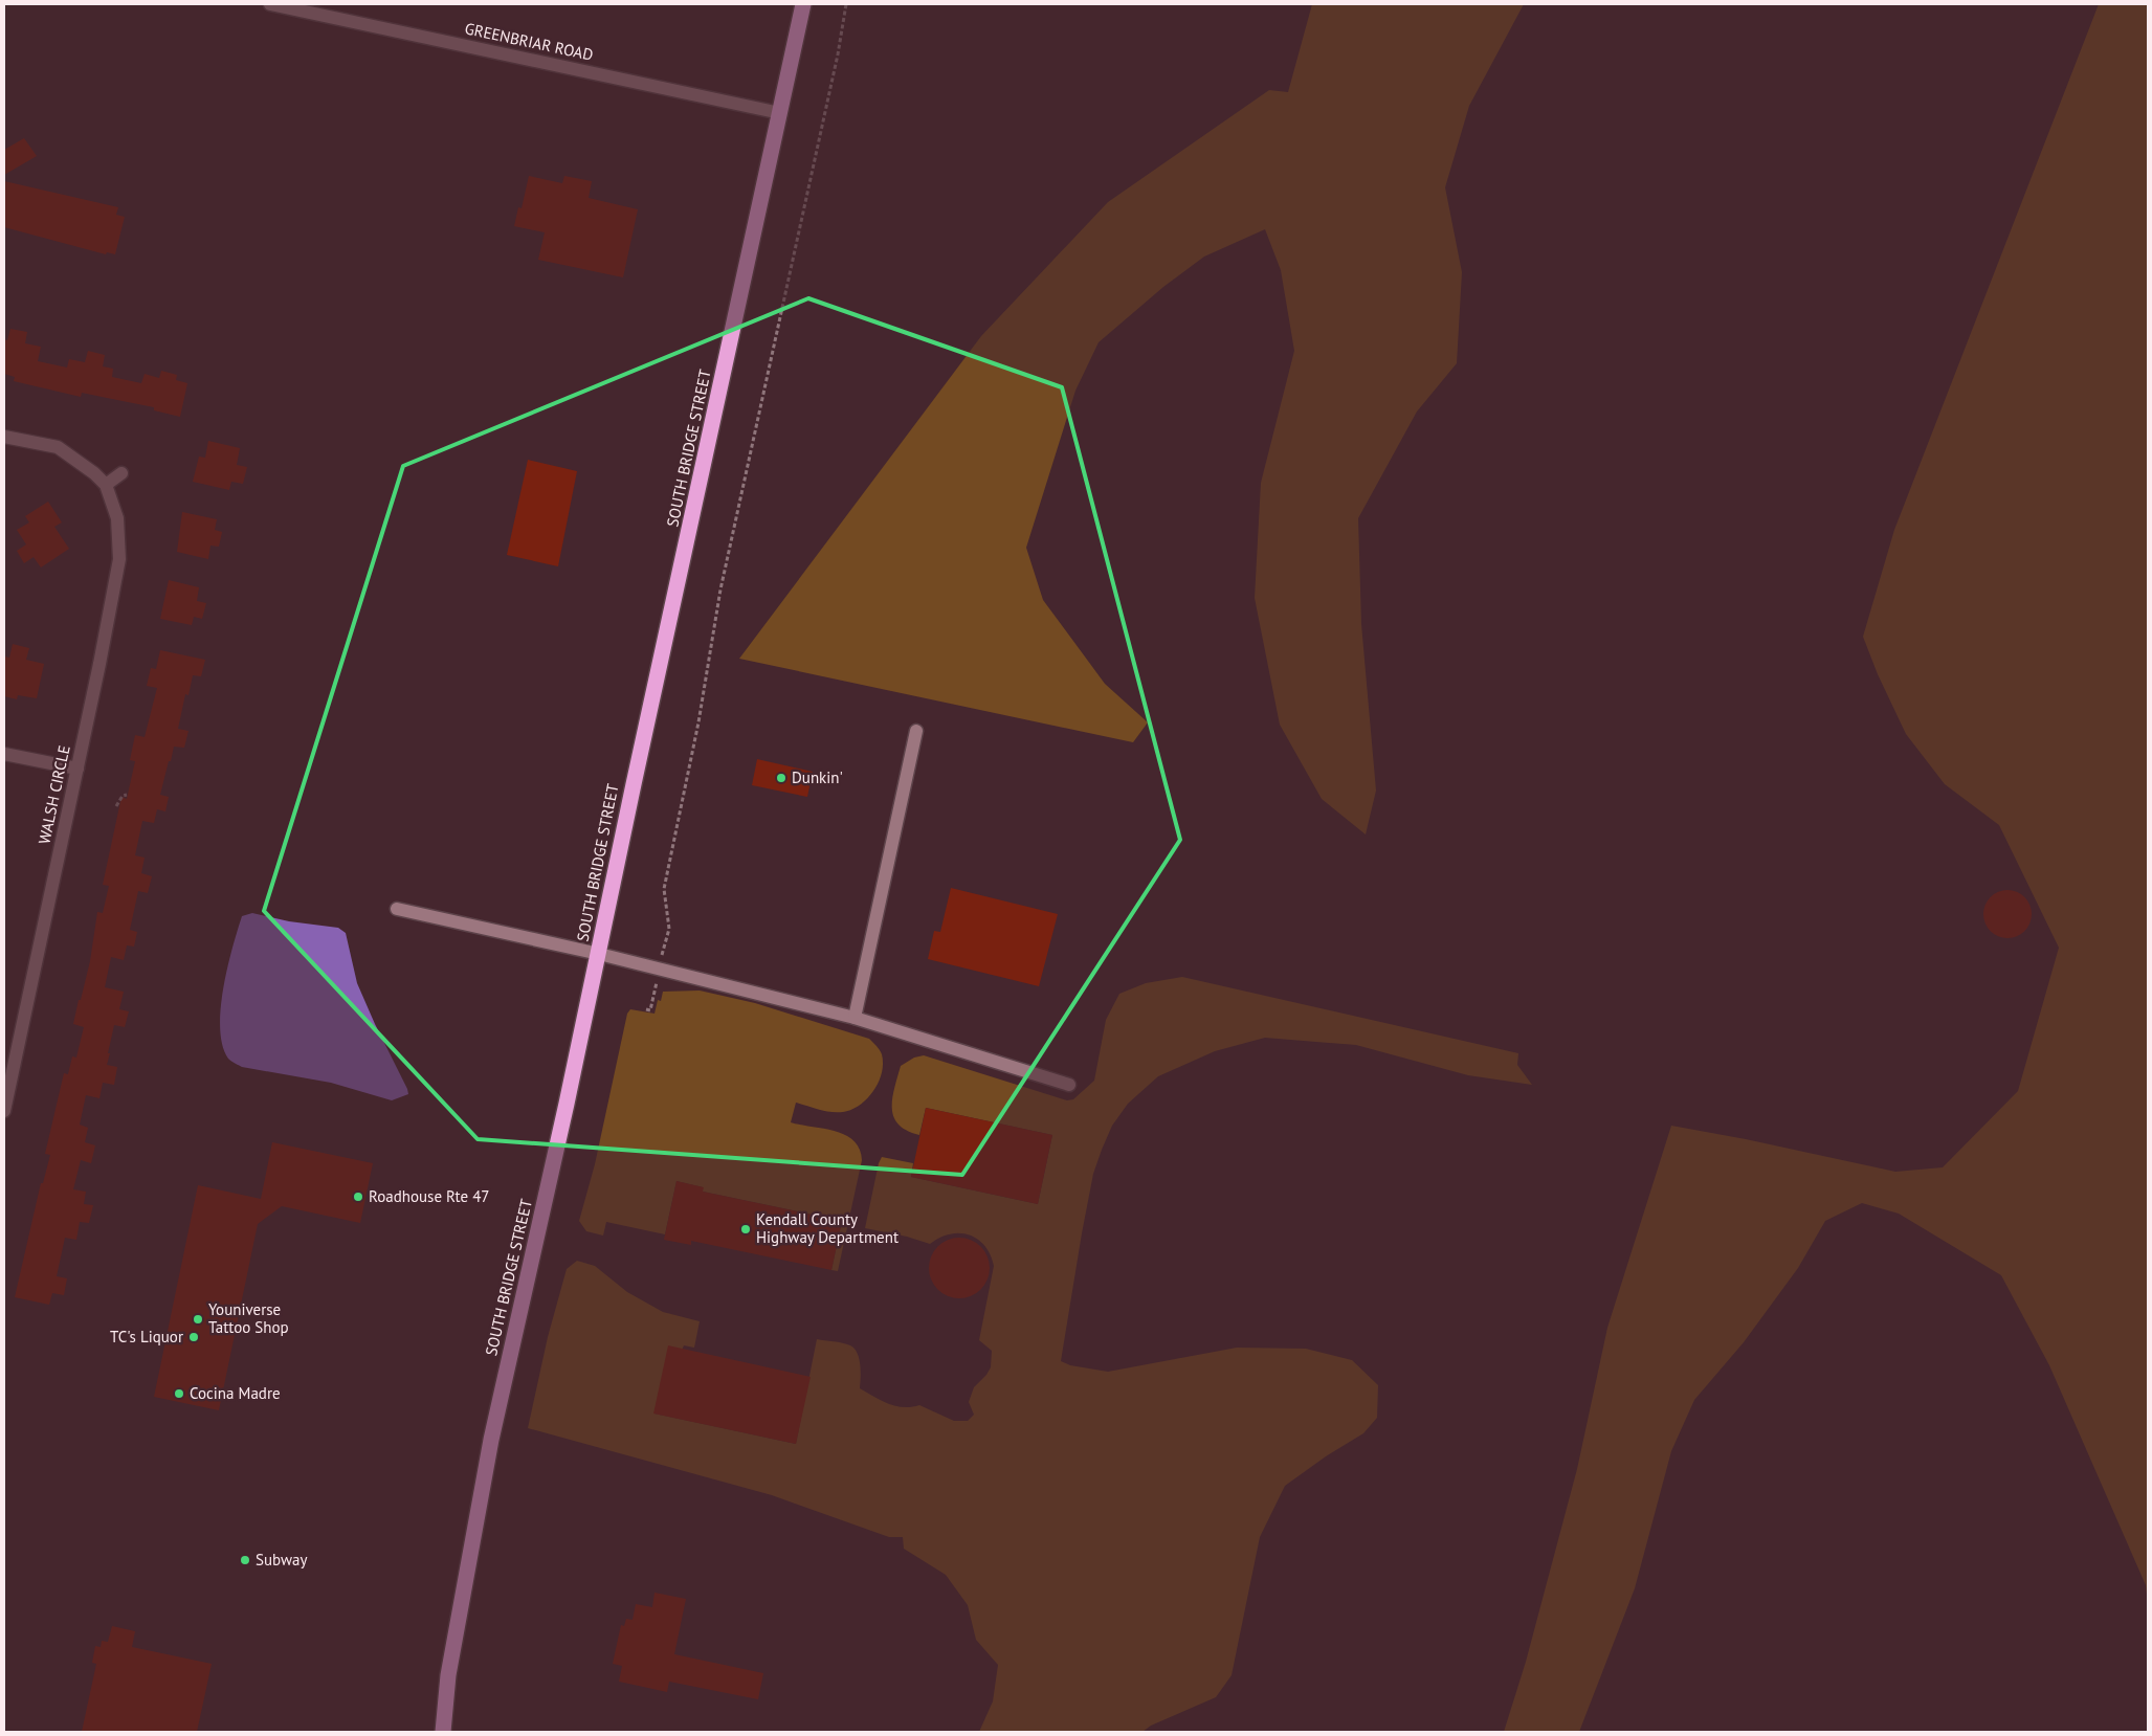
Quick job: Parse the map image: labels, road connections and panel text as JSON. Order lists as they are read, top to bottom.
{
  "streets": {
    "highway": ["SOUTH BRIDGE STREET"],
    "street": ["GREENBRIAR ROAD", "WALSH CIRCLE"]
  },
  "crossings": [
    ["GREENBRIAR ROAD", "SOUTH BRIDGE STREET"]
  ],
  "places": [
    "Dunkin'",
    "Roadhouse Rte 47",
    "Kendall County Highway Department",
    "Youniverse Tattoo Shop",
    "TC's Liquor",
    "Cocina Madre",
    "Subway"
  ]
}
